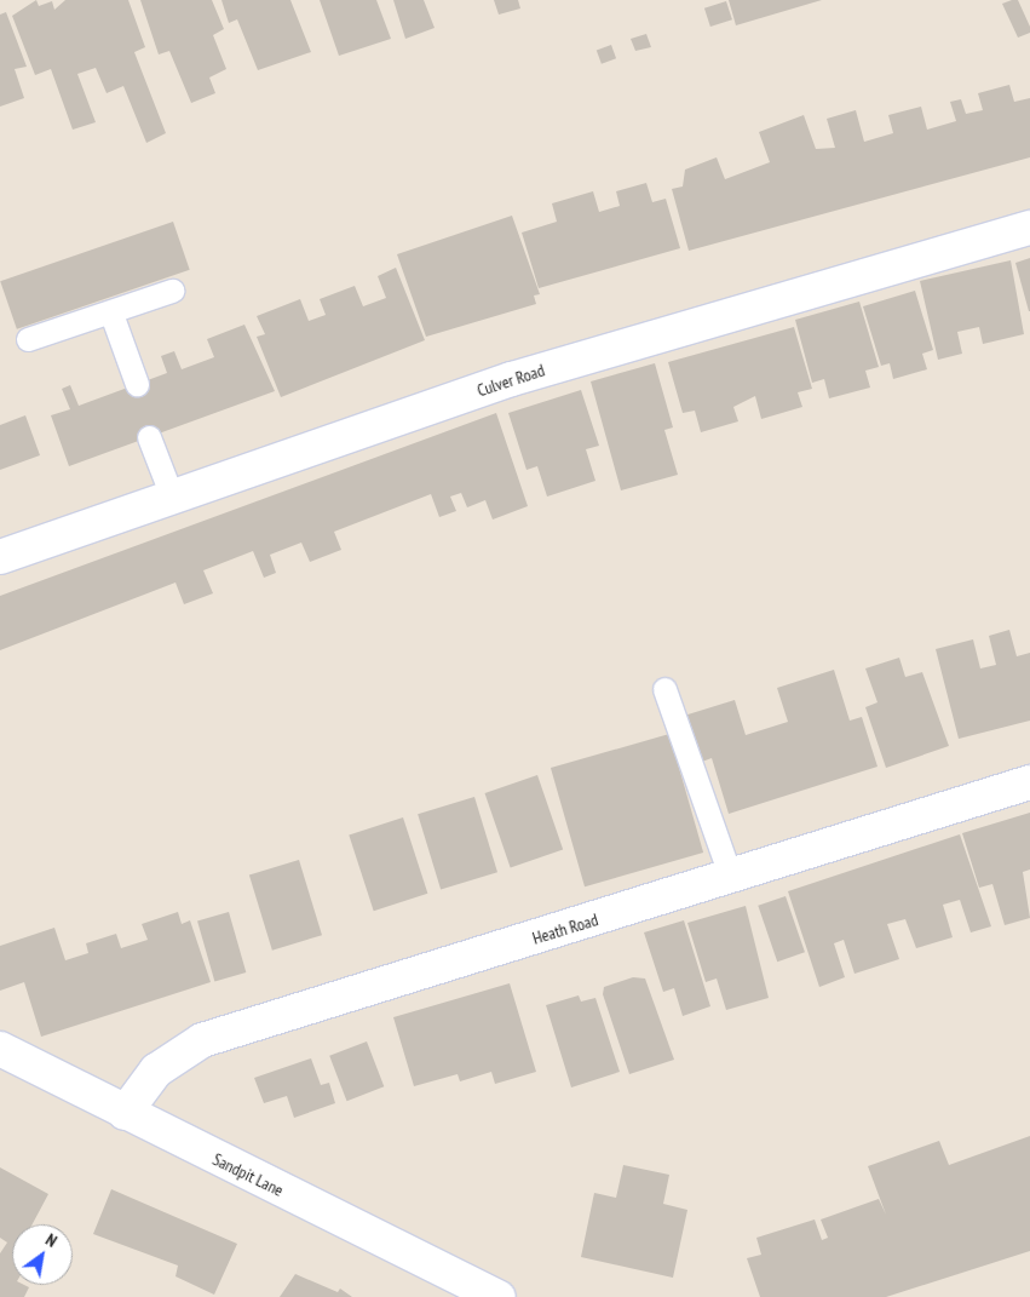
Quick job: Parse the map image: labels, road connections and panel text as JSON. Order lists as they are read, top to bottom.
{
  "streets": {
    "street": ["Culver Road", "Heath Road", "Sandpit Lane"]
  },
  "crossings": [
    ["Heath Road", "Sandpit Lane"]
  ],
  "north": "top right"
}
